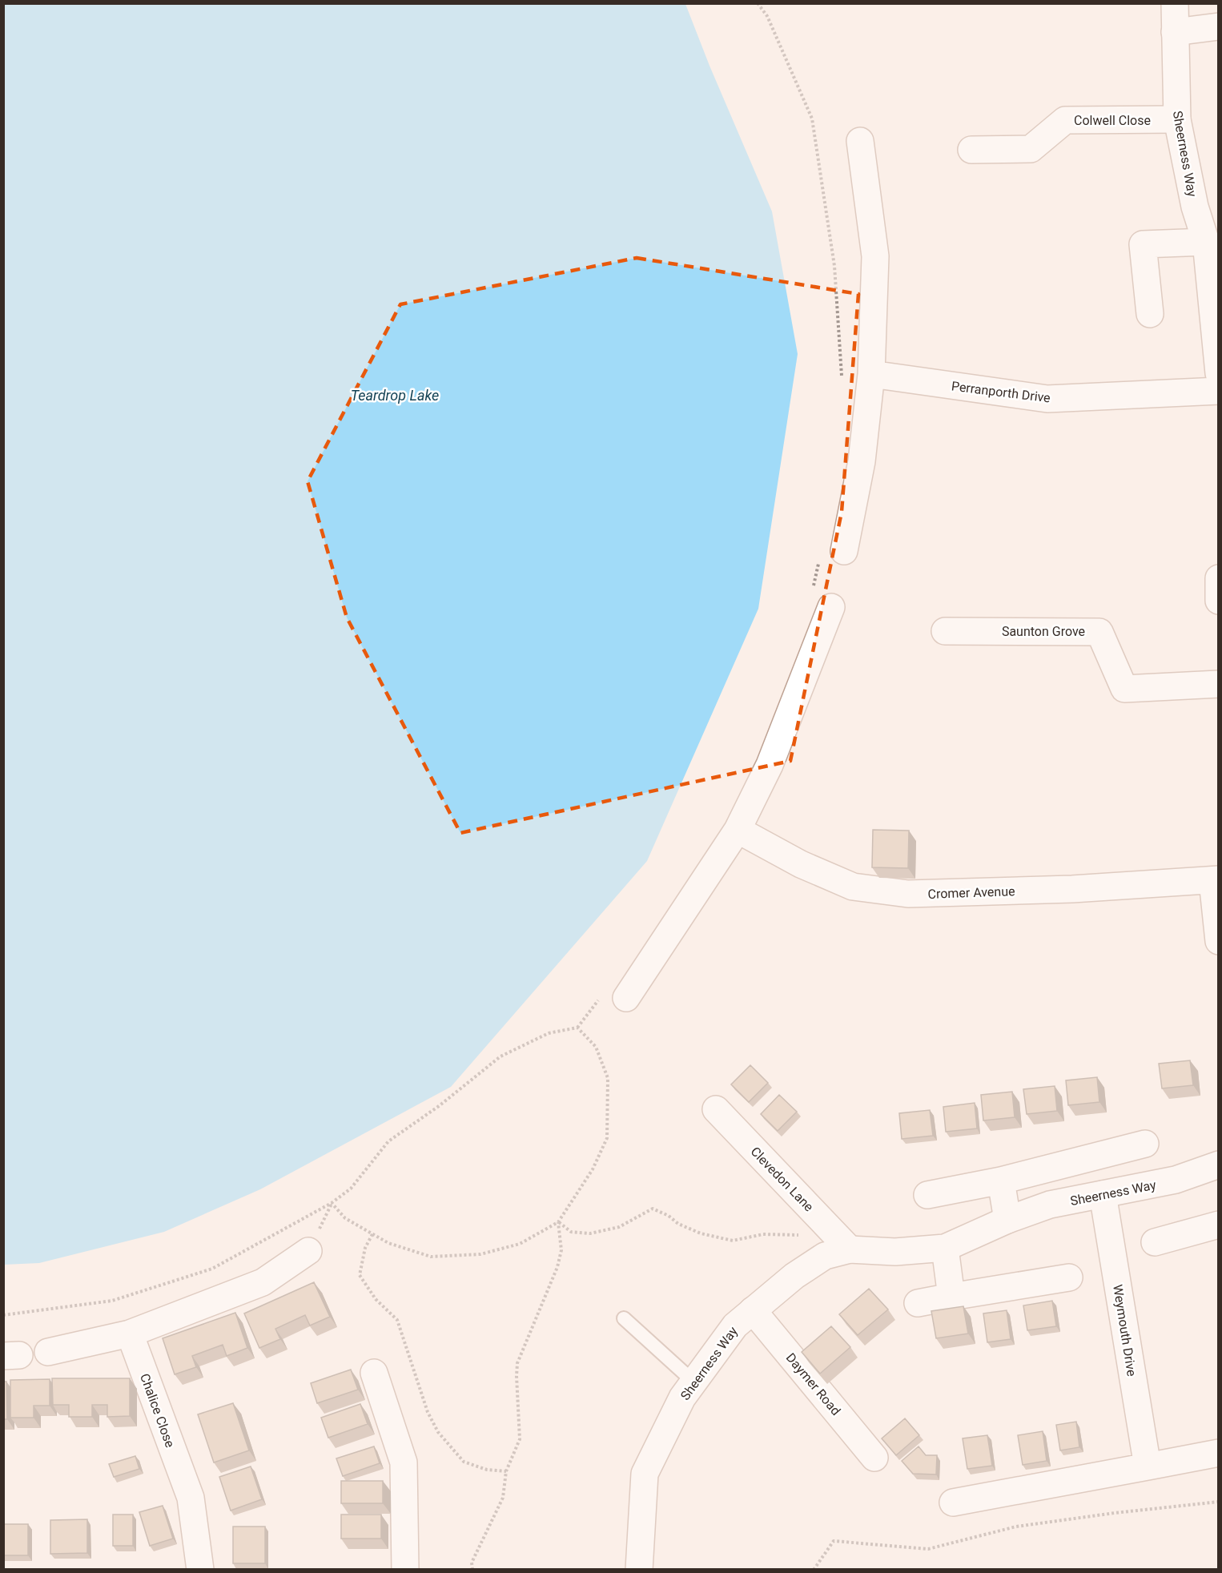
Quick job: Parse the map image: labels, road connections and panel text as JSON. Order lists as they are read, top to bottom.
{
  "streets": {
    "street": [
      "Colwell Close",
      "Sheerness Way",
      "Perranporth Drive",
      "Saunton Grove",
      "Cromer Avenue",
      "Clevedon Lane",
      "Weymouth Drive",
      "Daymer Road",
      "Chalice Close"
    ]
  },
  "crossings": [
    ["Colwell Close", "Sheerness Way"],
    ["Sheerness Way", "Clevedon Lane"],
    ["Sheerness Way", "Weymouth Drive"],
    ["Sheerness Way", "Daymer Road"]
  ],
  "water": ["Teardrop Lake"]
}
